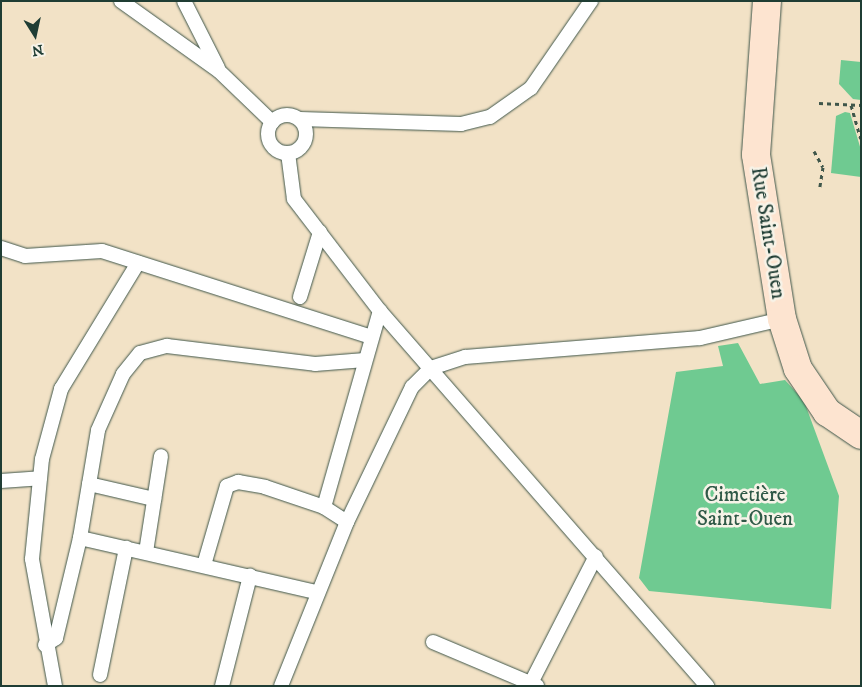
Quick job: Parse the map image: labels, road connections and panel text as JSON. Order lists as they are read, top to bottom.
{
  "streets": {
    "street": ["Rue Saint-Ouen"]
  },
  "parks": ["Cimetière Saint-Ouen"],
  "north": "bottom"
}
